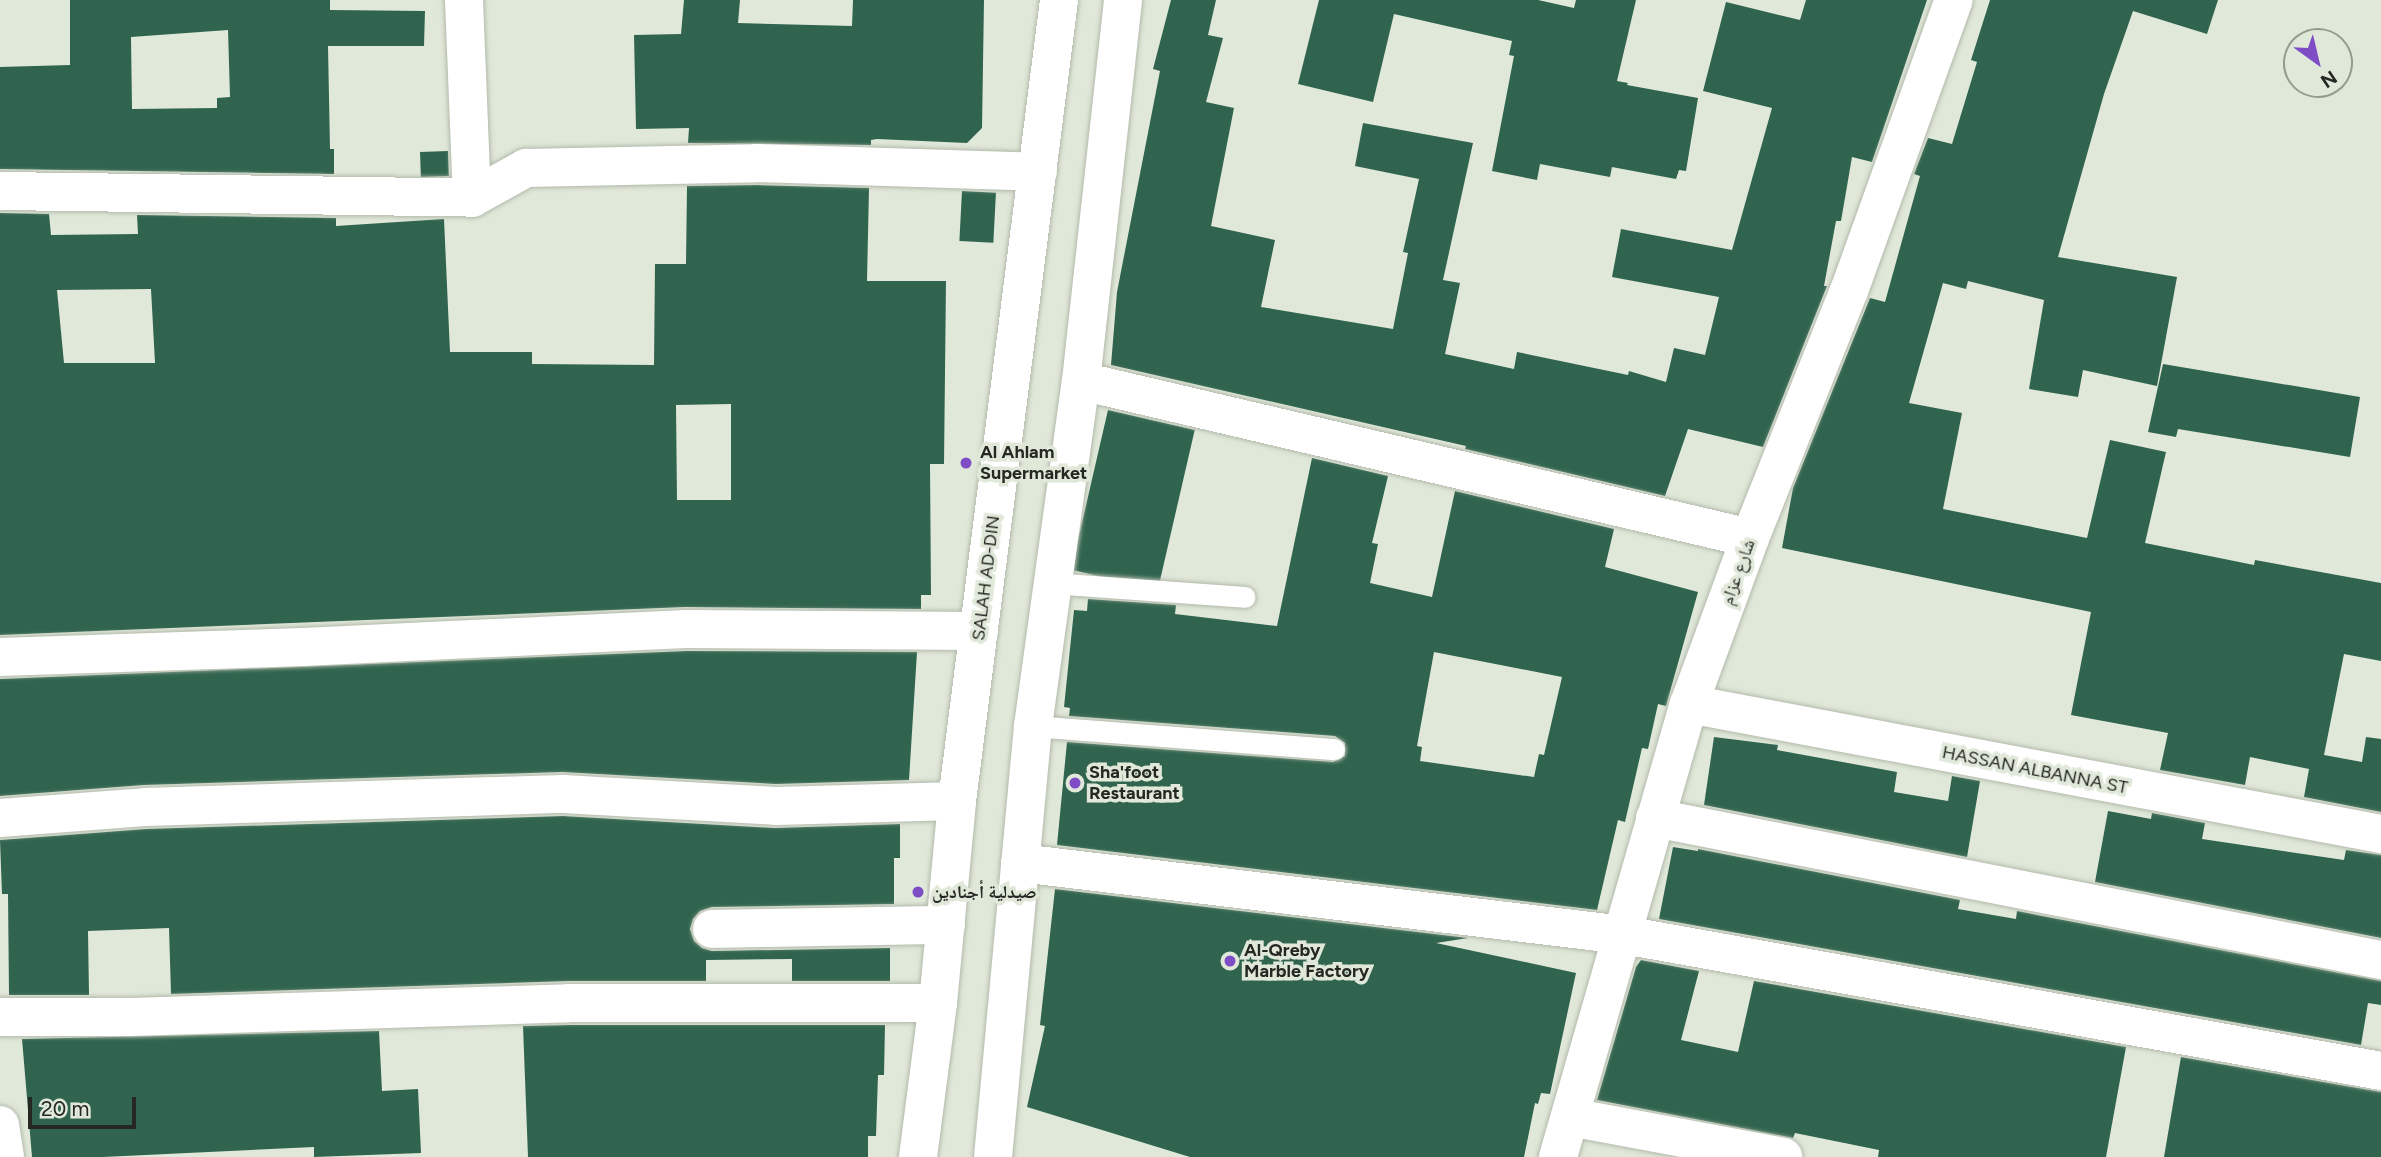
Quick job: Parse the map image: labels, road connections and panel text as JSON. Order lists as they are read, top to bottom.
{
  "streets": {
    "main road": ["شارع عزام", "SALAH AD-DIN", "HASSAN ALBANNA ST"]
  },
  "crossings": [
    ["شارع عزام", "HASSAN ALBANNA ST"]
  ],
  "places": [
    "Al Ahlam Supermarket",
    "Sha'foot Restaurant",
    "صيدلية أجنادين",
    "Al-Qreby Marble Factory"
  ],
  "scale_bar": "20 m",
  "north": "bottom right"
}
